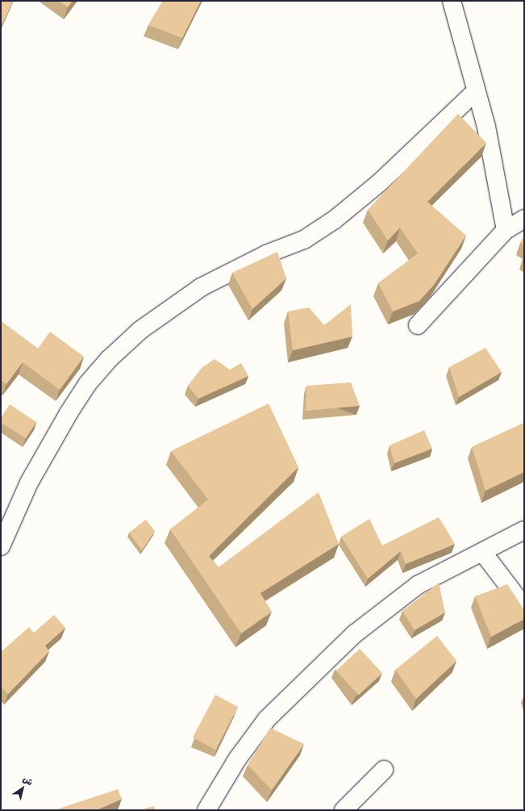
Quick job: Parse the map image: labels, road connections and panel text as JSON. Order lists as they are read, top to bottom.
{
  "north": "top right"
}
